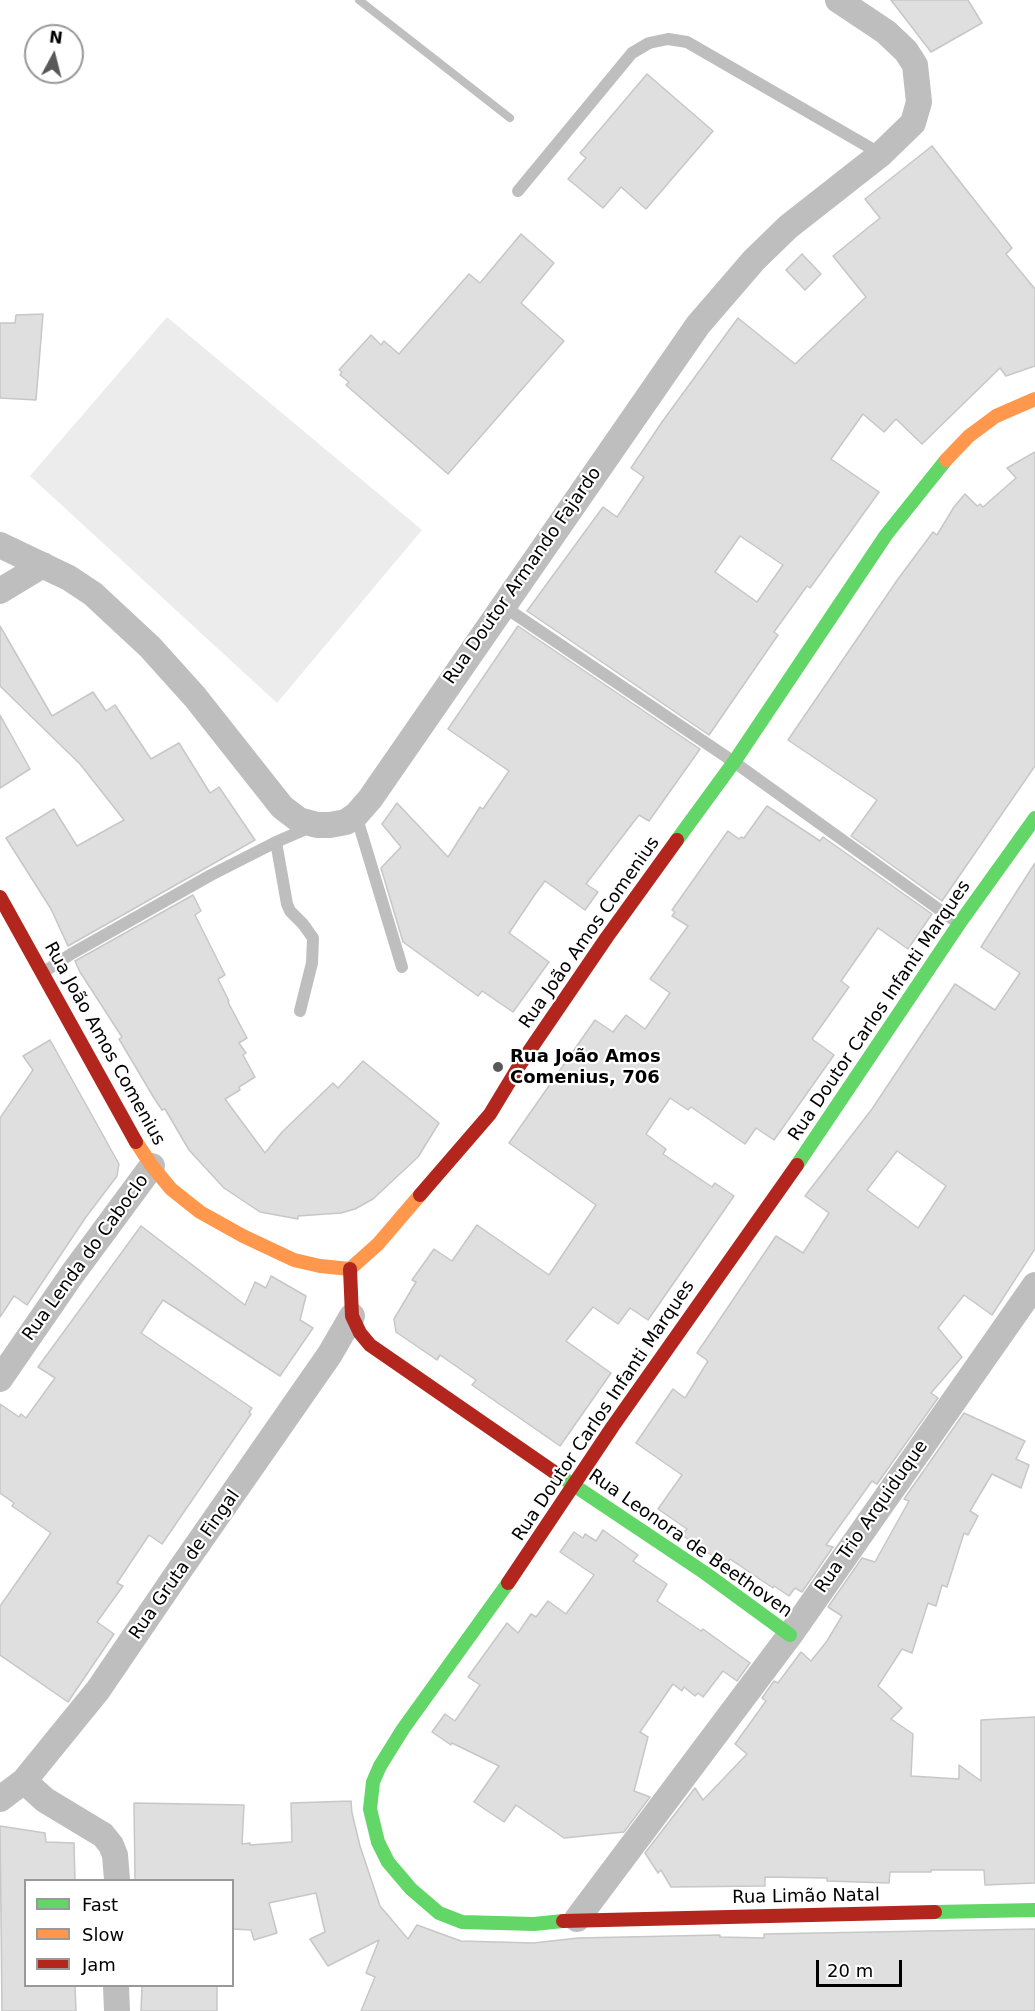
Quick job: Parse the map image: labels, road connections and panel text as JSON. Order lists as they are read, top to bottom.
{
  "streets": {
    "street": [
      "Rua Doutor Armando Fajardo",
      "Rua João Amos Comenius",
      "Rua Doutor Carlos Infanti Marques",
      "Rua Lenda do Caboclo",
      "Rua Trio Arquiduque",
      "Rua Leonora de Beethoven",
      "Rua Gruta de Fingal",
      "Rua Limão Natal"
    ]
  },
  "crossings": [
    ["Rua João Amos Comenius", "Rua Lenda do Caboclo"],
    ["Rua João Amos Comenius", "Rua Leonora de Beethoven"],
    ["Rua Doutor Carlos Infanti Marques", "Rua Trio Arquiduque"],
    ["Rua Doutor Carlos Infanti Marques", "Rua Leonora de Beethoven"],
    ["Rua Doutor Carlos Infanti Marques", "Rua Limão Natal"],
    ["Rua Trio Arquiduque", "Rua Leonora de Beethoven"],
    ["Rua Trio Arquiduque", "Rua Limão Natal"],
    ["Rua Leonora de Beethoven", "Rua Gruta de Fingal"]
  ],
  "places": ["Rua João Amos Comenius, 706"],
  "legend": ["Fast", "Slow", "Jam"],
  "scale_bar": "20 m",
  "north": "top"
}
